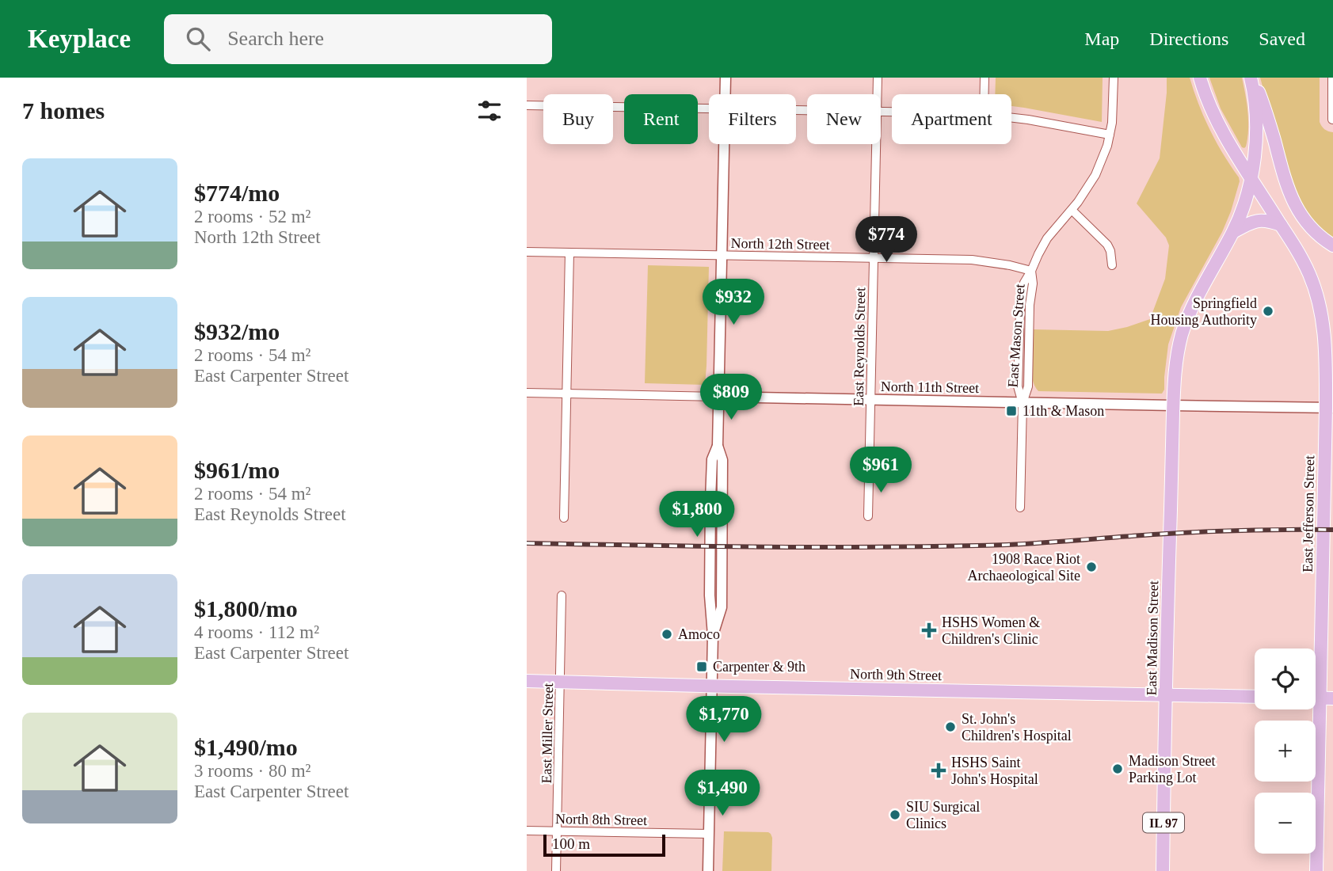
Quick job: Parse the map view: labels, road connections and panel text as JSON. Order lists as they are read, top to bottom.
{
  "streets": {
    "main road": [
      "East Jefferson Street",
      "East Madison Street",
      "North 9th Street",
      "IL 97"
    ],
    "street": [
      "North 12th Street",
      "East Mason Street",
      "East Reynolds Street",
      "North 11th Street",
      "East Miller Street",
      "North 8th Street"
    ]
  },
  "crossings": [
    ["North 12th Street", "East Mason Street"],
    ["North 12th Street", "East Reynolds Street"],
    ["East Mason Street", "North 11th Street"],
    ["East Reynolds Street", "North 11th Street"],
    ["North 11th Street", "East Jefferson Street"],
    ["North 11th Street", "East Madison Street"],
    ["East Jefferson Street", "East Madison Street"],
    ["East Madison Street", "North 9th Street"],
    ["North 9th Street", "East Miller Street"],
    ["East Miller Street", "North 8th Street"]
  ],
  "places": {
    "other": [
      "Springfield Housing Authority",
      "1908 Race Riot Archaeological Site",
      "Amoco",
      "St. John's Children's Hospital",
      "Madison Street Parking Lot",
      "SIU Surgical Clinics"
    ],
    "transit": ["11th & Mason", "Carpenter & 9th"],
    "health": ["HSHS Women & Children's Clinic", "HSHS Saint John's Hospital"]
  },
  "scale_bar": "100 m",
  "page": {
    "header": "Keyplace",
    "search": "Search here",
    "nav": ["Map", "Directions", "Saved"],
    "heading": "7 homes",
    "chip": [
      "Buy",
      "Rent",
      "Filters",
      "New",
      "Apartment"
    ],
    "list": [
      {
        "name": "$774/mo",
        "note": "2 rooms · 52 m² · North 12th Street"
      },
      {
        "name": "$932/mo",
        "note": "2 rooms · 54 m² · East Carpenter Street"
      },
      {
        "name": "$961/mo",
        "note": "2 rooms · 54 m² · East Reynolds Street"
      },
      {
        "name": "$1,800/mo",
        "note": "4 rooms · 112 m² · East Carpenter Street"
      },
      {
        "name": "$1,490/mo",
        "note": "3 rooms · 80 m² · East Carpenter Street"
      }
    ],
    "price": [
      "$774",
      "$932",
      "$809",
      "$961",
      "$1,800",
      "$1,770",
      "$1,490"
    ],
    "map_buttons": ["+", "−"],
    "scale": "100 m"
  }
}
